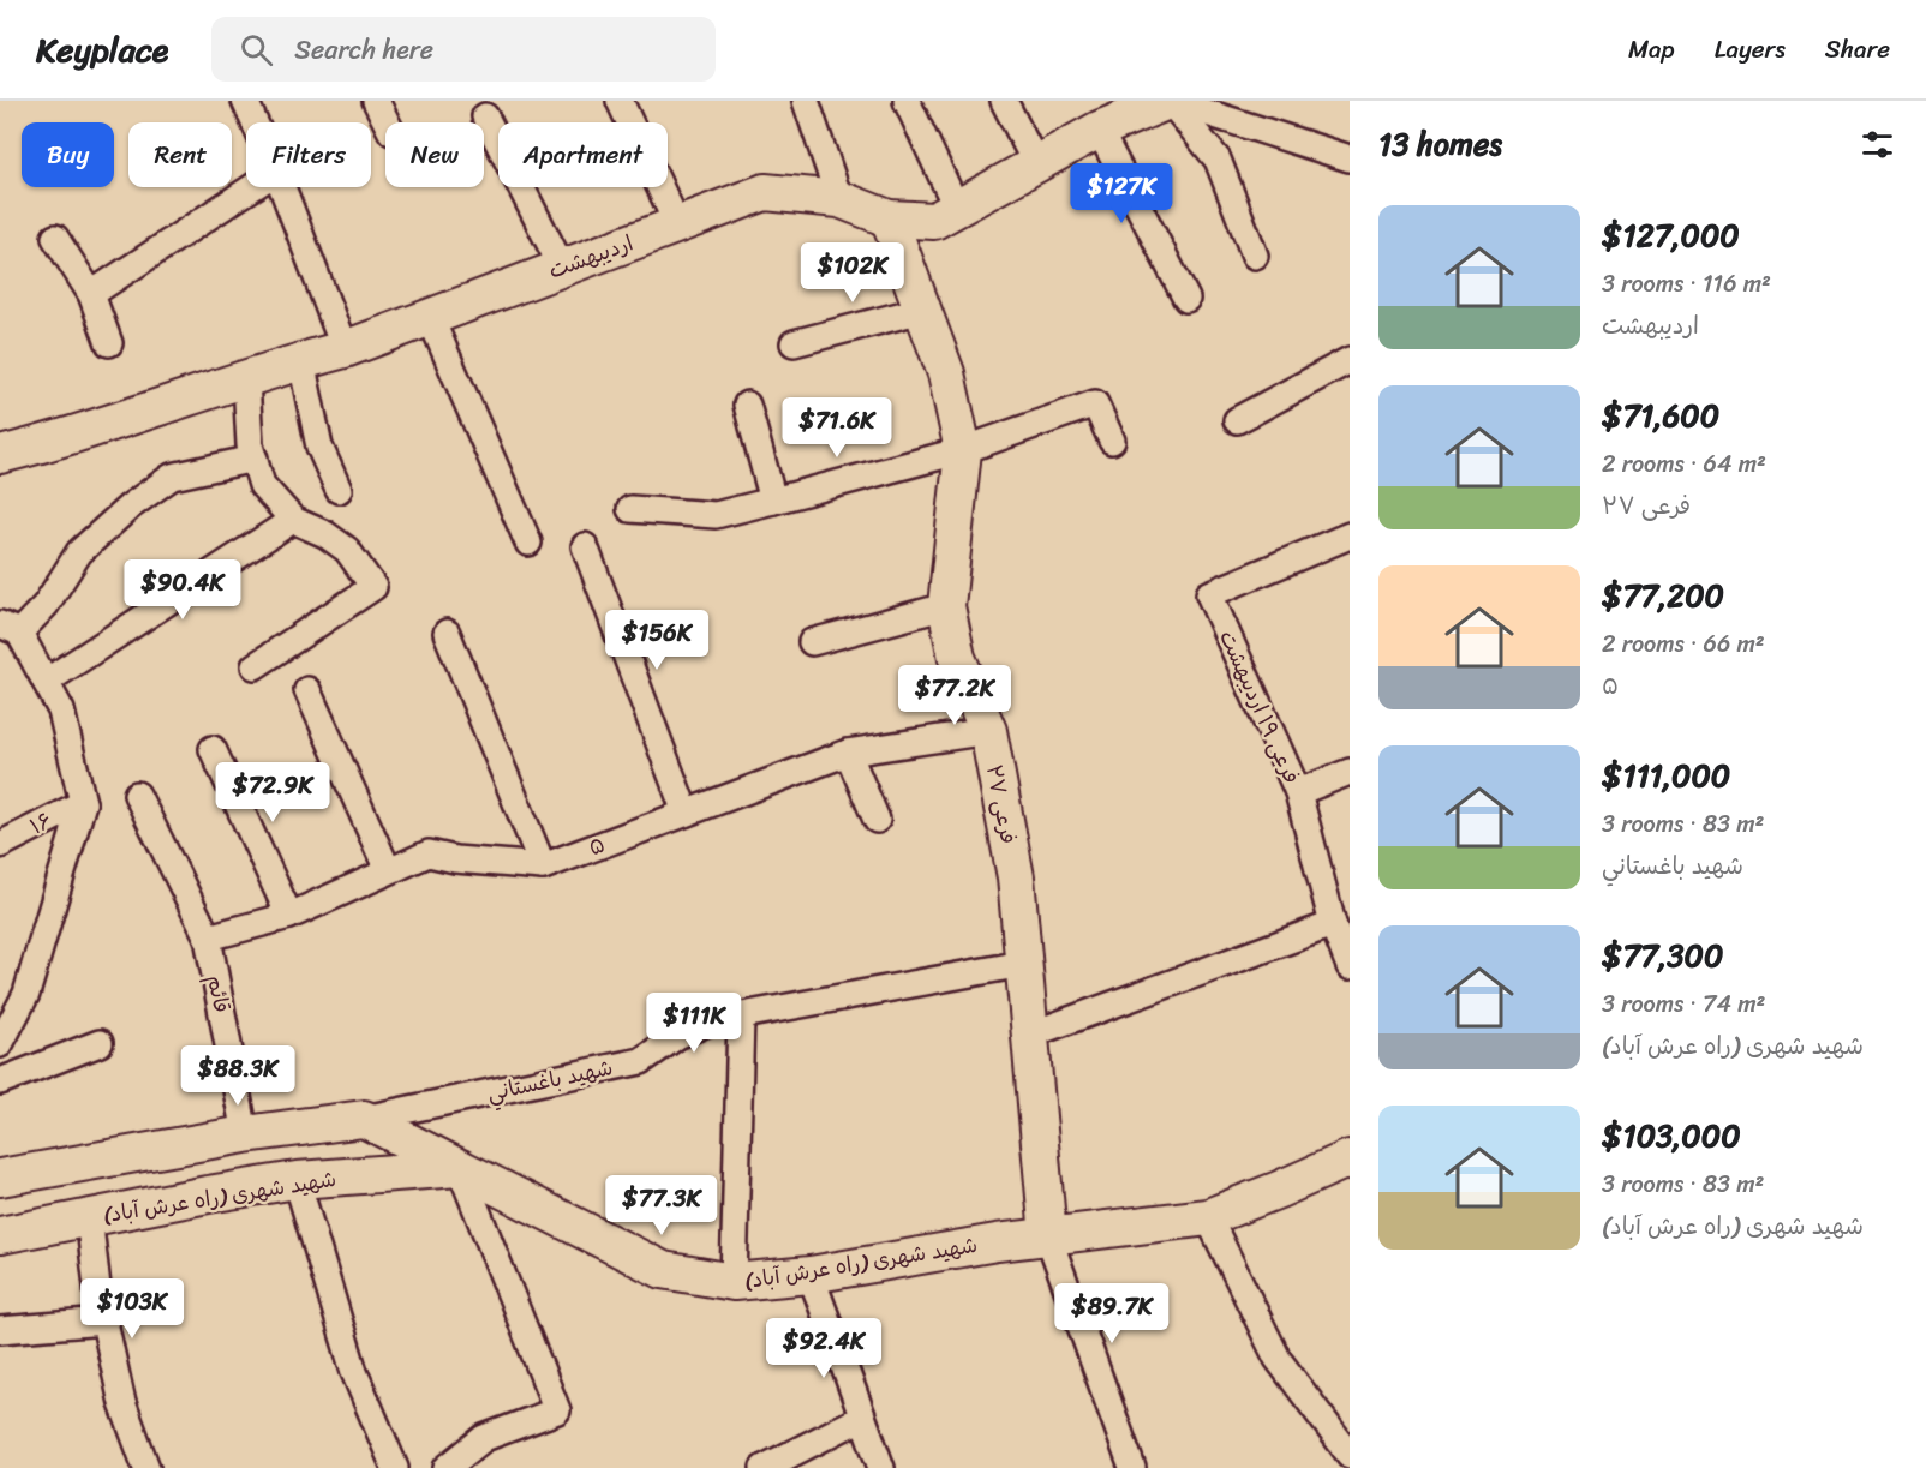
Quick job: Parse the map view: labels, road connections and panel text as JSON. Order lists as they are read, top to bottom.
{
  "streets": {
    "street": [
      "اردیبهشت",
      "فرعی ۱۹ اردیبهشت",
      "فرعی ۲۷",
      "۱۶",
      "۵",
      "قائم",
      "شهيد باغستاني",
      "شهید شهری (راه عرش آباد)"
    ]
  },
  "crossings": [
    ["اردیبهشت", "فرعی ۲۷"],
    ["فرعی ۲۷", "۵"],
    ["فرعی ۲۷", "شهيد باغستاني"],
    ["فرعی ۲۷", "شهید شهری (راه عرش آباد)"],
    ["۵", "قائم"]
  ],
  "page": {
    "header": "Keyplace",
    "search": "Search here",
    "nav": ["Map", "Layers", "Share"],
    "heading": "13 homes",
    "chip": [
      "Buy",
      "Rent",
      "Filters",
      "New",
      "Apartment"
    ],
    "price": [
      "$127K",
      "$102K",
      "$71.6K",
      "$90.4K",
      "$156K",
      "$77.2K",
      "$72.9K",
      "$111K",
      "$88.3K",
      "$77.3K",
      "$103K",
      "$89.7K",
      "$92.4K"
    ],
    "list": [
      {
        "name": "$127,000",
        "note": "3 rooms · 116 m² · اردیبهشت"
      },
      {
        "name": "$71,600",
        "note": "2 rooms · 64 m² · فرعی ۲۷"
      },
      {
        "name": "$77,200",
        "note": "2 rooms · 66 m² · ۵"
      },
      {
        "name": "$111,000",
        "note": "3 rooms · 83 m² · شهيد باغستاني"
      },
      {
        "name": "$77,300",
        "note": "3 rooms · 74 m² · شهید شهری (راه عرش آباد)"
      },
      {
        "name": "$103,000",
        "note": "3 rooms · 83 m² · شهید شهری (راه عرش آباد)"
      }
    ]
  }
}
